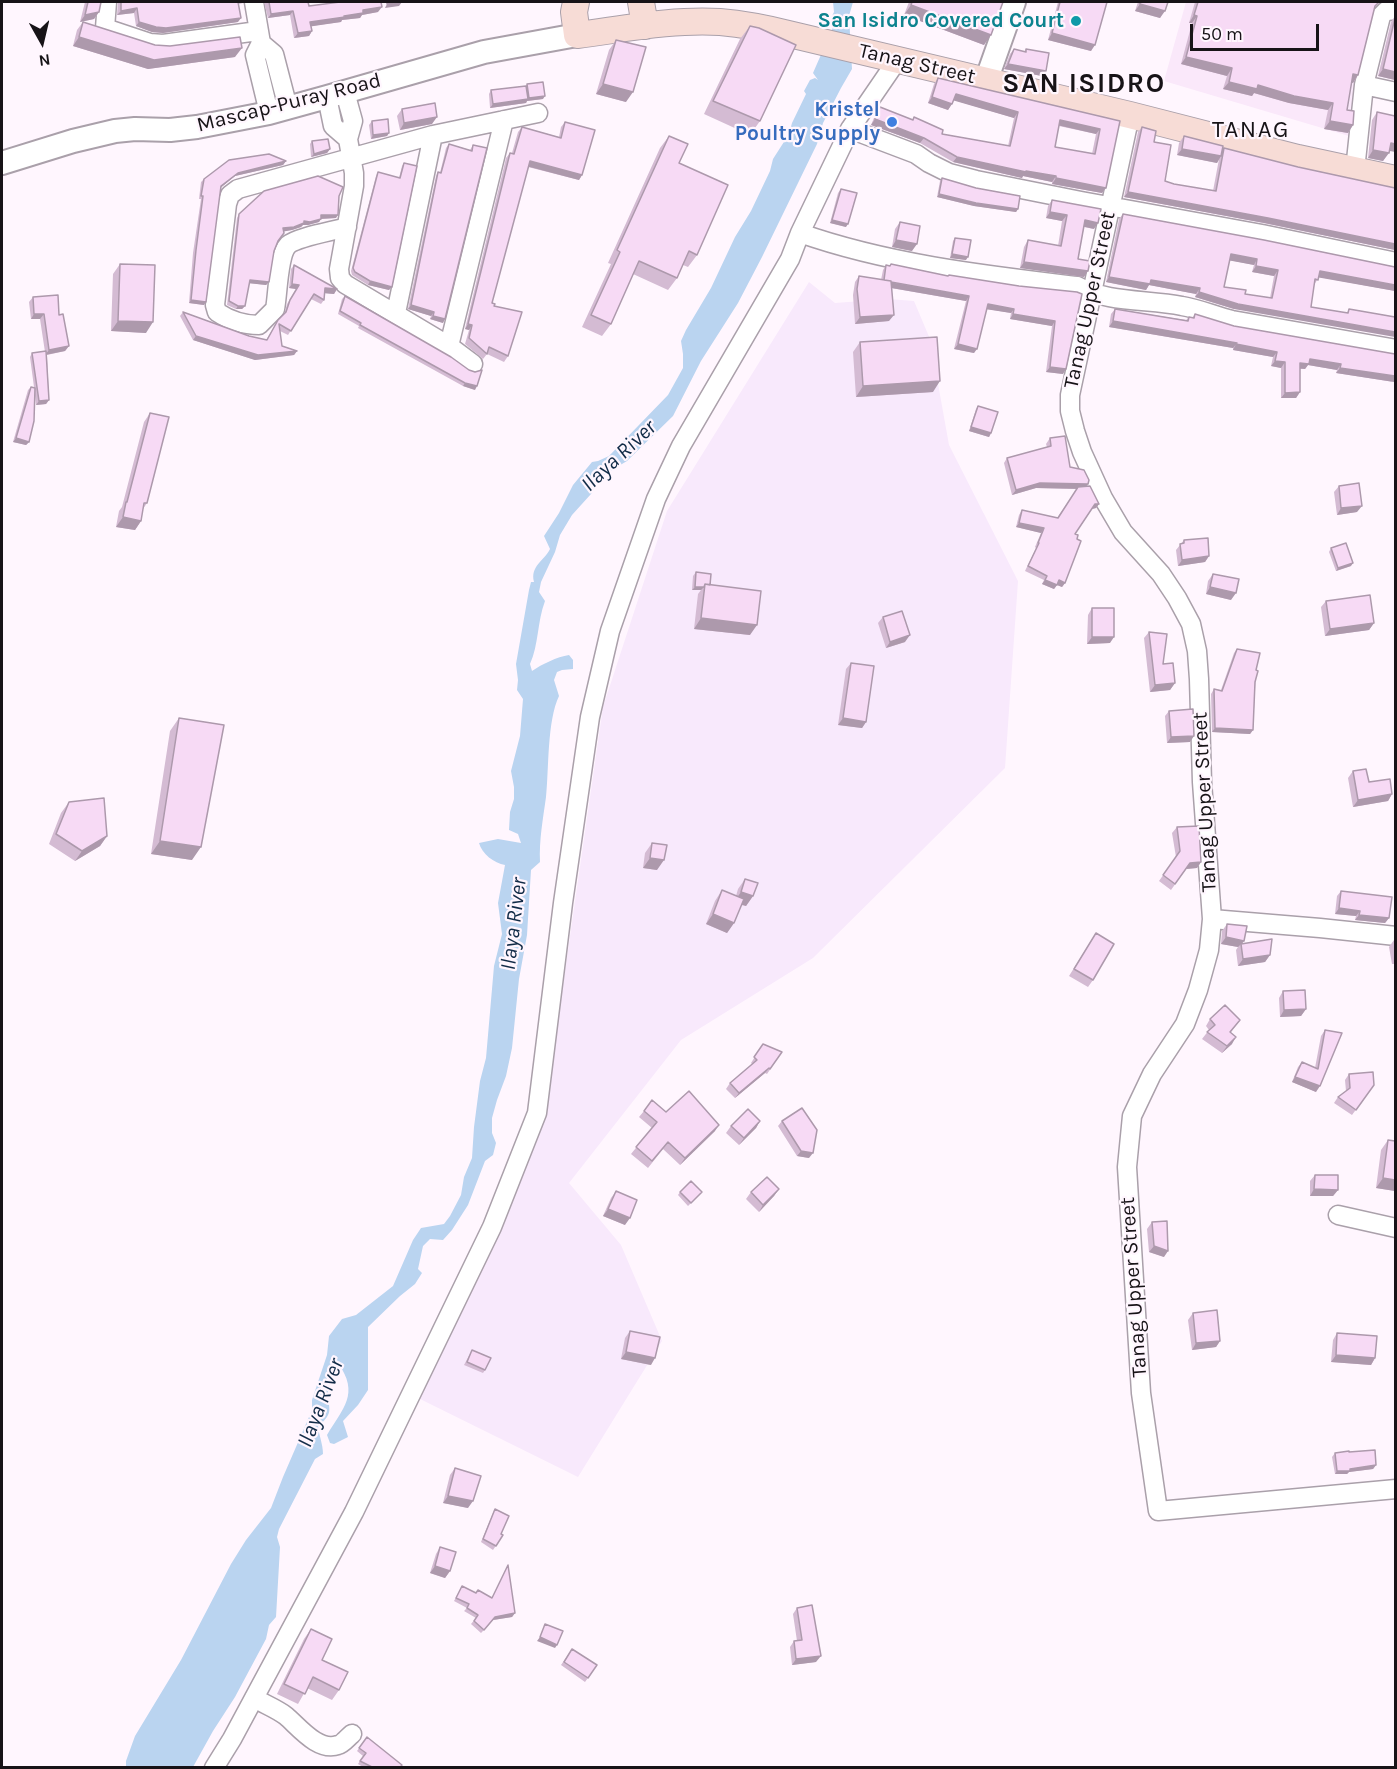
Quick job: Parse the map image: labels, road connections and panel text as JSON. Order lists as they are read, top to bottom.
{
  "streets": {
    "main road": ["Tanag Street"],
    "street": ["Mascap-Puray Road", "Tanag Upper Street"]
  },
  "crossings": [
    ["Tanag Street", "Mascap-Puray Road"],
    ["Tanag Street", "Tanag Upper Street"]
  ],
  "districts": ["SAN ISIDRO", "TANAG"],
  "water": ["Ilaya River"],
  "places": ["San Isidro Covered Court", "Kristel Poultry Supply"],
  "scale_bar": "50 m",
  "north": "bottom"
}
